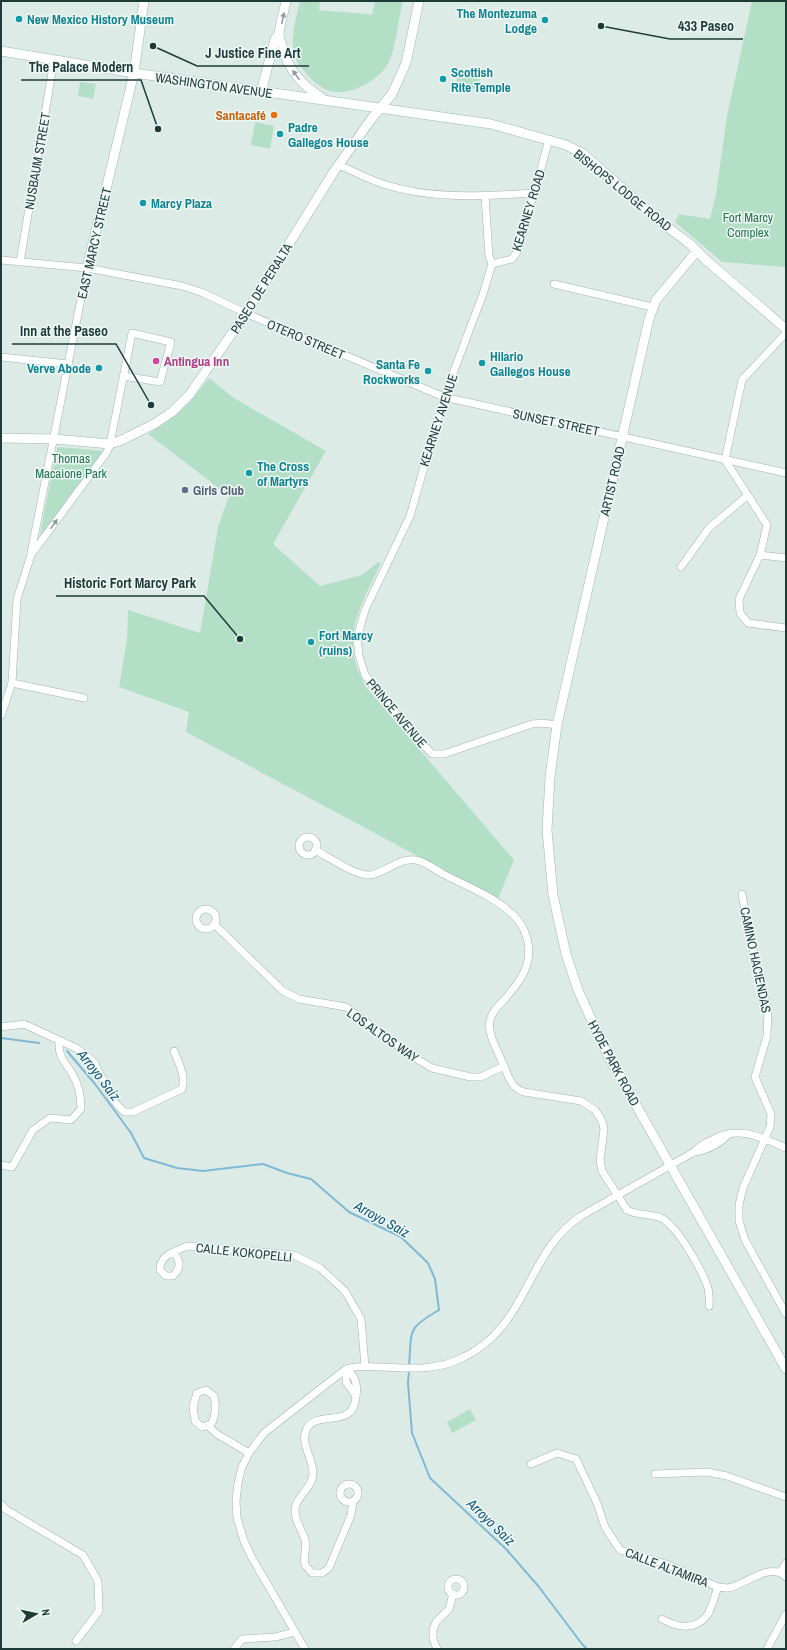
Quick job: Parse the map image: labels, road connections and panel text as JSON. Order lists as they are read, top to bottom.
{
  "streets": {
    "main road": [
      "WASHINGTON AVENUE",
      "BISHOPS LODGE ROAD",
      "EAST MARCY STREET",
      "PASEO DE PERALTA",
      "ARTIST ROAD",
      "HYDE PARK ROAD"
    ],
    "street": [
      "NUSBAUM STREET",
      "KEARNEY ROAD",
      "OTERO STREET",
      "KEARNEY AVENUE",
      "SUNSET STREET",
      "PRINCE AVENUE",
      "CAMINO HACIENDAS",
      "LOS ALTOS WAY",
      "CALLE KOKOPELLI",
      "CALLE ALTAMIRA"
    ]
  },
  "crossings": [
    ["WASHINGTON AVENUE", "NUSBAUM STREET"],
    ["WASHINGTON AVENUE", "BISHOPS LODGE ROAD"],
    ["WASHINGTON AVENUE", "EAST MARCY STREET"],
    ["WASHINGTON AVENUE", "PASEO DE PERALTA"],
    ["NUSBAUM STREET", "OTERO STREET"],
    ["BISHOPS LODGE ROAD", "KEARNEY ROAD"],
    ["BISHOPS LODGE ROAD", "PASEO DE PERALTA"],
    ["BISHOPS LODGE ROAD", "ARTIST ROAD"],
    ["KEARNEY ROAD", "KEARNEY AVENUE"],
    ["EAST MARCY STREET", "PASEO DE PERALTA"],
    ["EAST MARCY STREET", "OTERO STREET"],
    ["PASEO DE PERALTA", "OTERO STREET"],
    ["OTERO STREET", "KEARNEY AVENUE"],
    ["OTERO STREET", "SUNSET STREET"],
    ["KEARNEY AVENUE", "SUNSET STREET"],
    ["KEARNEY AVENUE", "PRINCE AVENUE"],
    ["SUNSET STREET", "ARTIST ROAD"],
    ["ARTIST ROAD", "PRINCE AVENUE"],
    ["ARTIST ROAD", "HYDE PARK ROAD"],
    ["PRINCE AVENUE", "HYDE PARK ROAD"]
  ],
  "water": ["Arroyo Saiz"],
  "parks": ["Fort Marcy Complex", "Thomas Macaione Park"],
  "places": [
    "New Mexico History Museum",
    "The Montezuma Lodge",
    "433 Paseo",
    "J Justice Fine Art",
    "Scottish Rite Temple",
    "Santacafé",
    "The Palace Modern",
    "Padre Gallegos House",
    "Marcy Plaza",
    "Antingua Inn",
    "Hilario Gallegos House",
    "Verve Abode",
    "Santa Fe Rockworks",
    "Inn at the Paseo",
    "The Cross of Martyrs",
    "Girls Club",
    "Historic Fort Marcy Park",
    "Fort Marcy (ruins)"
  ],
  "north": "right"
}
